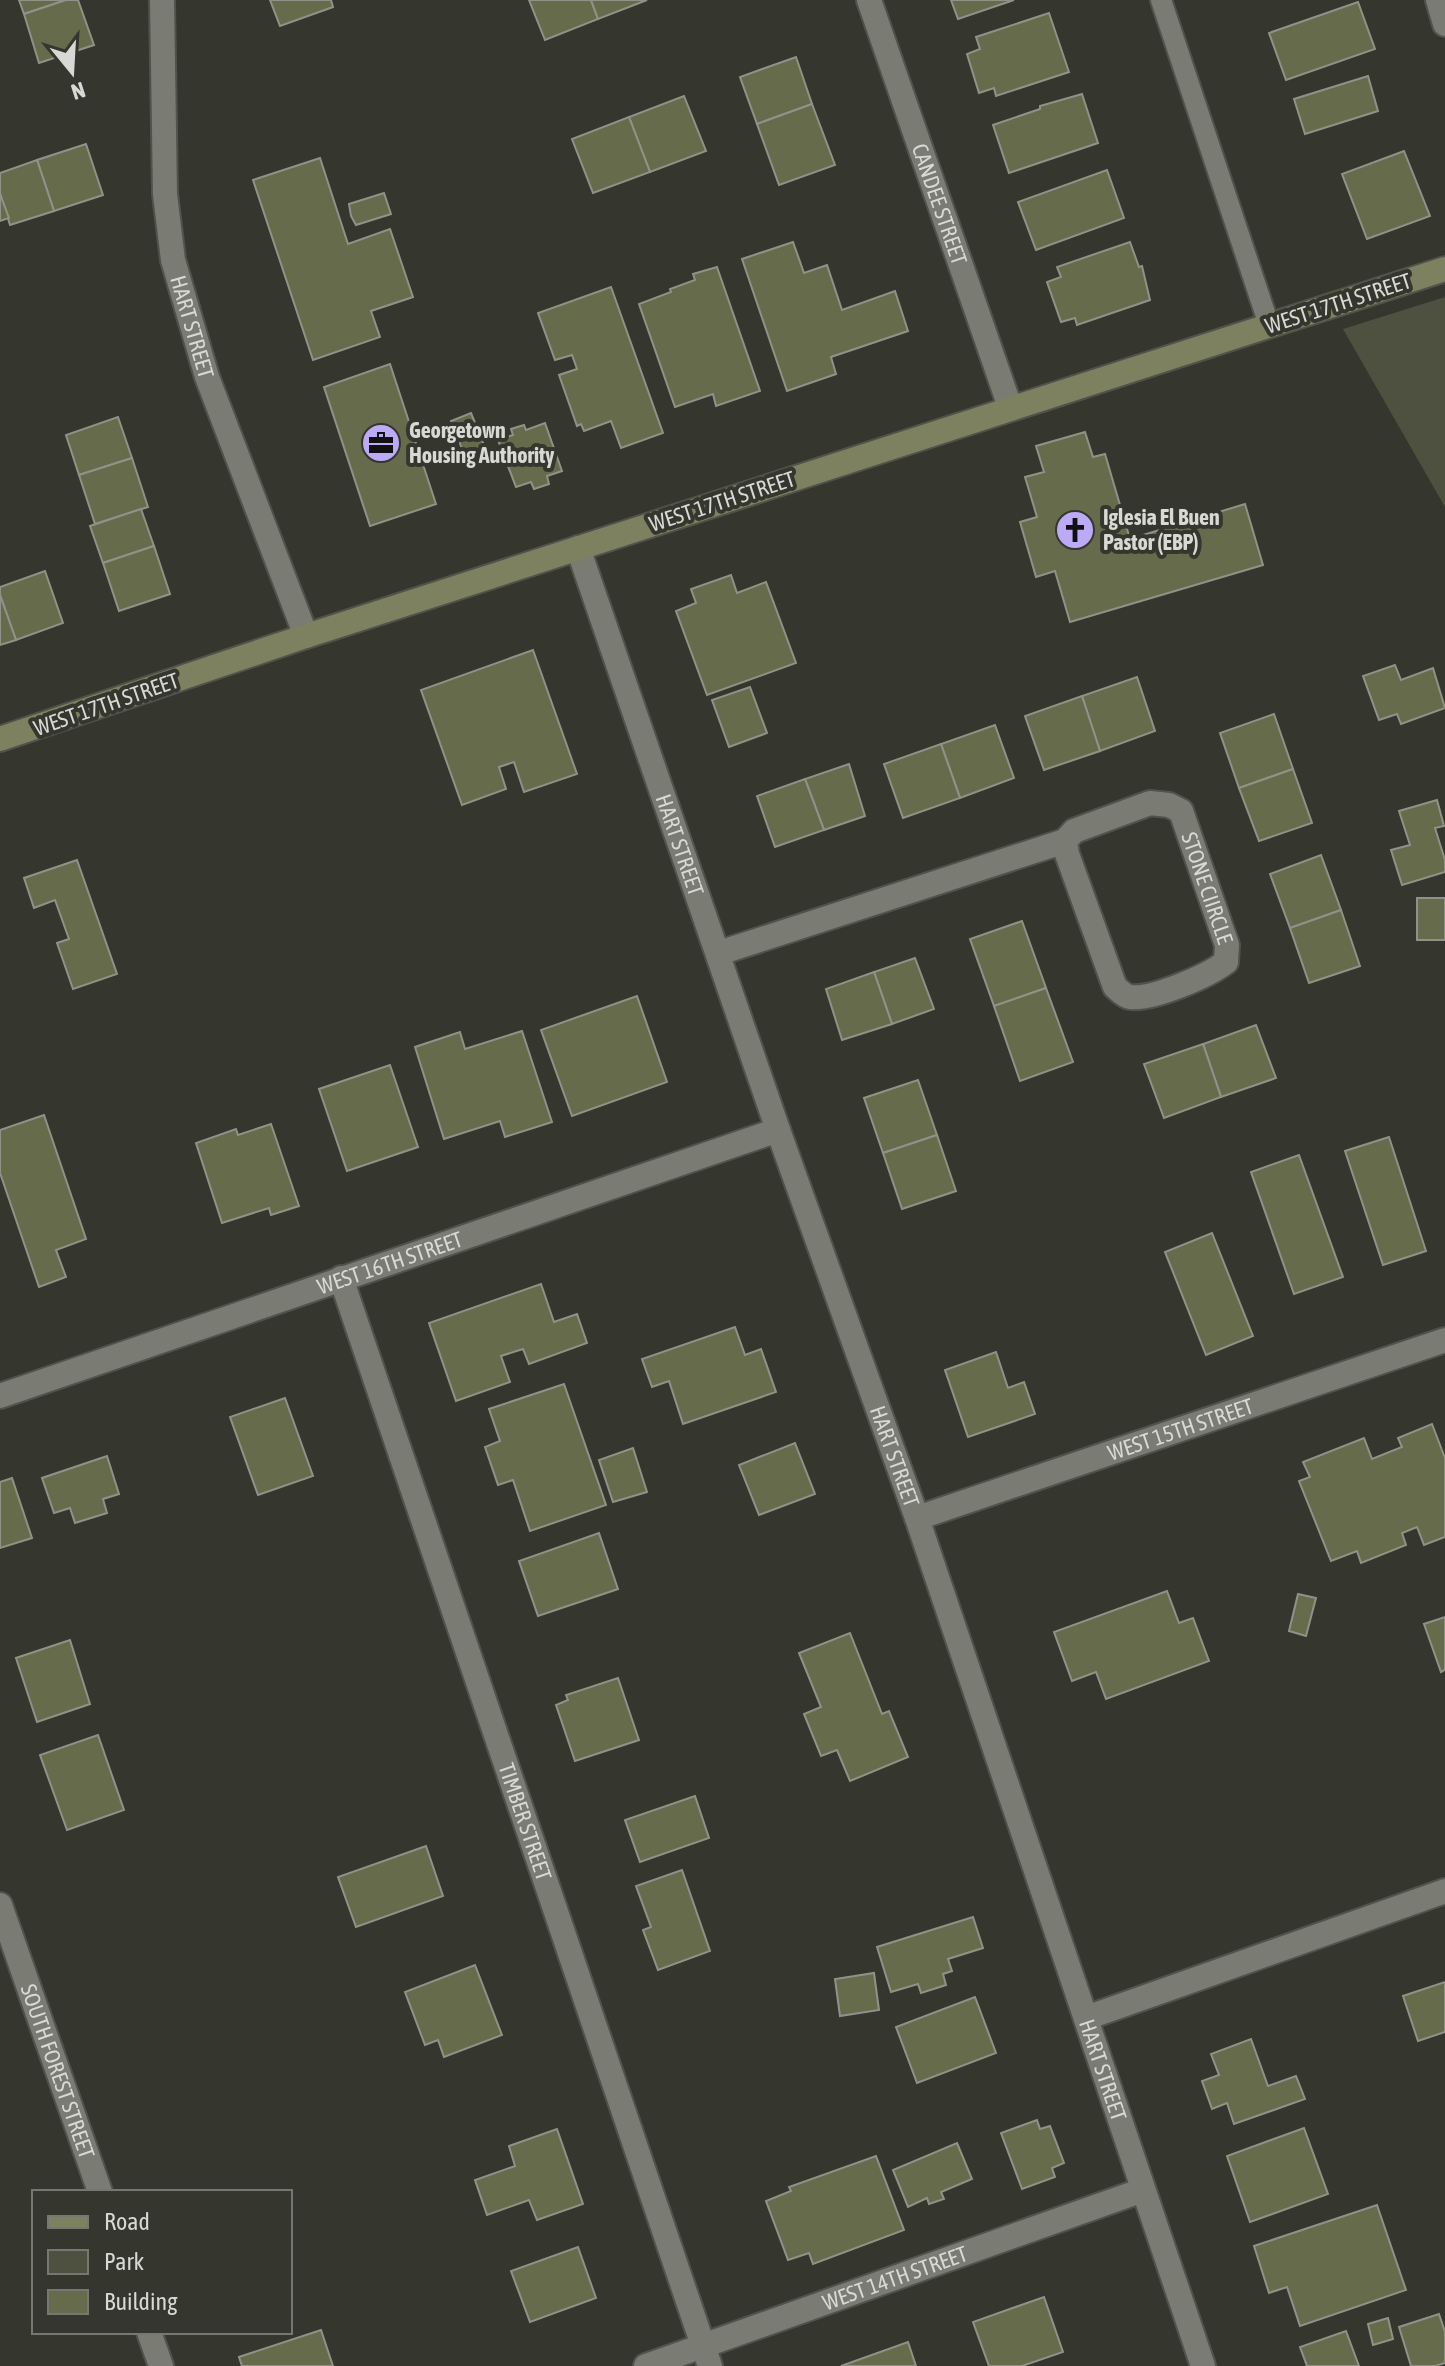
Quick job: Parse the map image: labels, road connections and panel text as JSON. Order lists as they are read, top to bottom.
{
  "streets": {
    "street": [
      "CANDEE STREET",
      "WEST 17TH STREET",
      "HART STREET",
      "STONE CIIRCLE",
      "WEST 16TH STREET",
      "WEST 15TH STREET",
      "TIMBER STREET",
      "SOUTH FOREST STREET",
      "WEST 14TH STREET"
    ]
  },
  "crossings": [
    ["CANDEE STREET", "WEST 17TH STREET"],
    ["WEST 17TH STREET", "HART STREET"],
    ["HART STREET", "STONE CIIRCLE"],
    ["HART STREET", "WEST 16TH STREET"],
    ["HART STREET", "WEST 15TH STREET"],
    ["HART STREET", "WEST 14TH STREET"],
    ["WEST 16TH STREET", "TIMBER STREET"],
    ["TIMBER STREET", "WEST 14TH STREET"]
  ],
  "places": {
    "office": ["Georgetown Housing Authority"],
    "church": ["Iglesia El Buen Pastor (EBP)"]
  },
  "legend": ["Road", "Park", "Building"],
  "north": "bottom"
}
